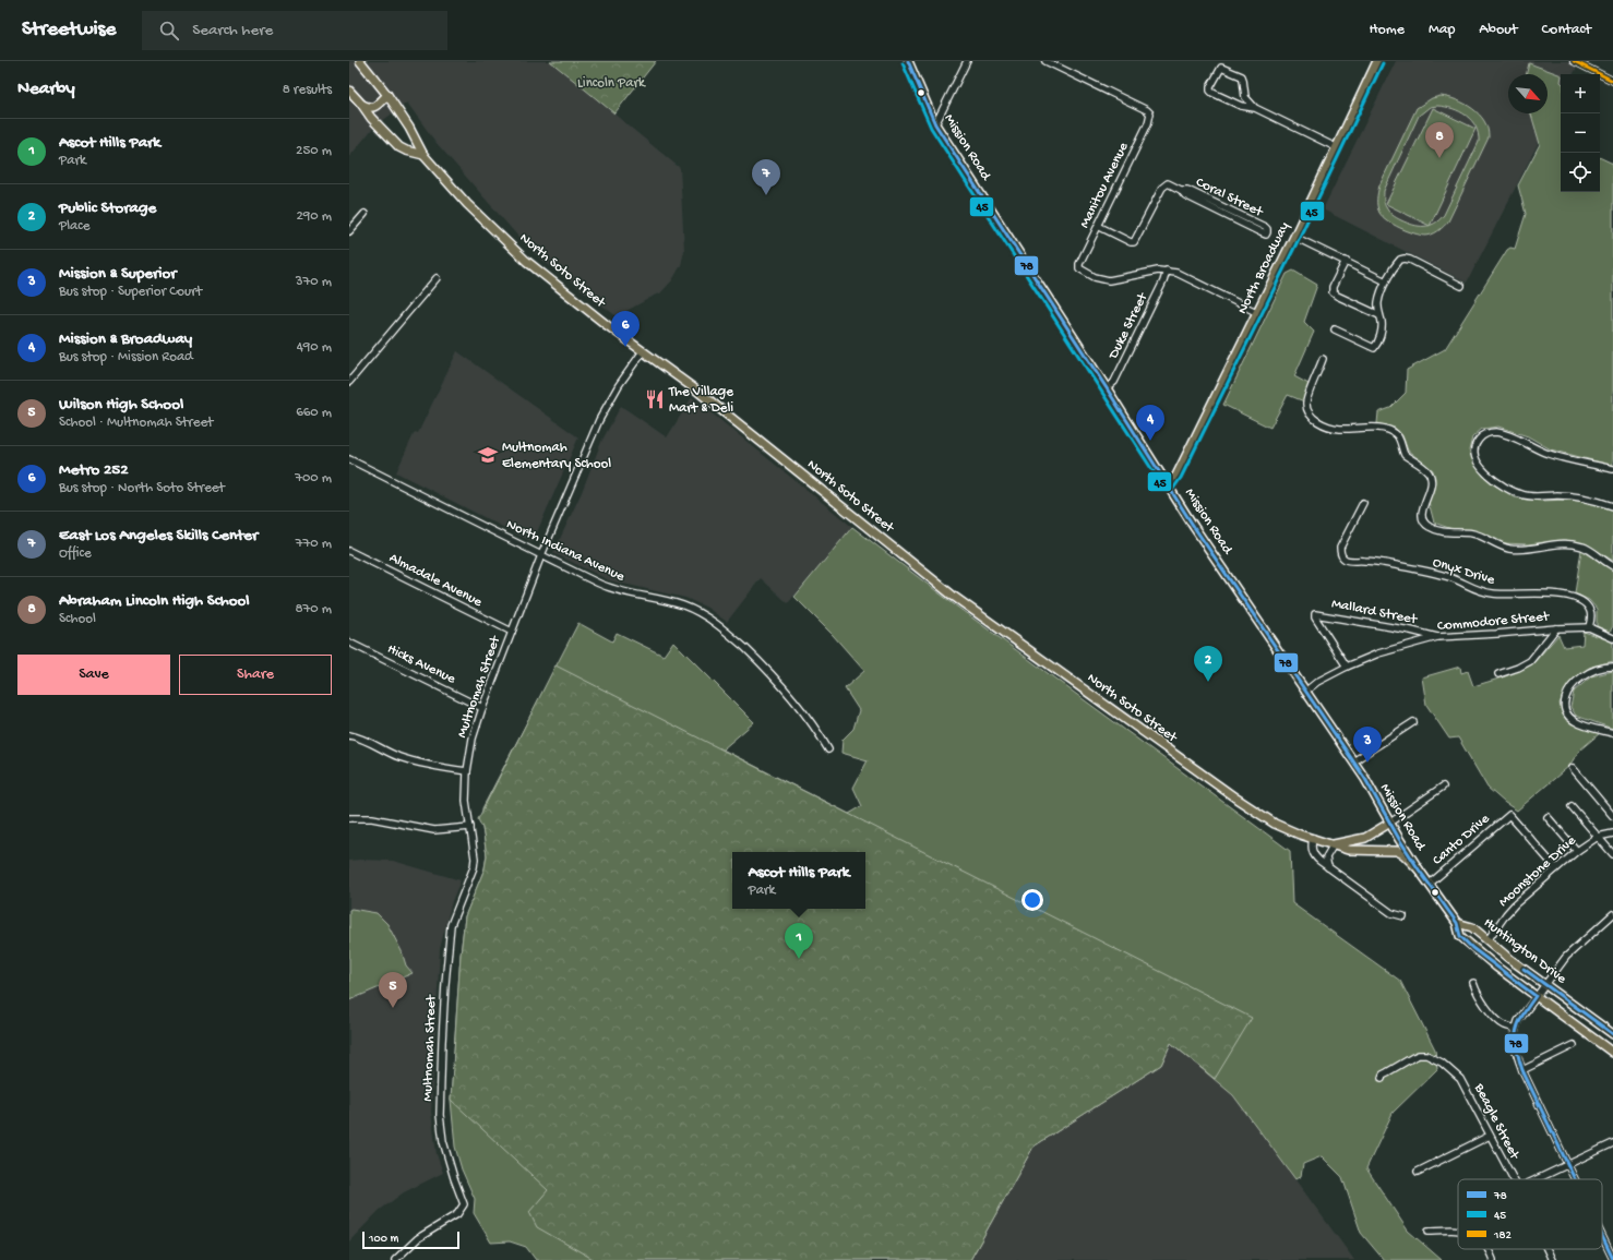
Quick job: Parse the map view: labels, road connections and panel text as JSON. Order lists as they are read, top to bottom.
{
  "streets": {
    "main road": [
      "Mission Road",
      "North Broadway",
      "North Soto Street",
      "Huntington Drive"
    ],
    "street": [
      "Manitou Avenue",
      "Coral Street",
      "Duke Street",
      "North Indiana Avenue",
      "Onyx Drive",
      "Almadale Avenue",
      "Mallard Street",
      "Commodore Street",
      "Hicks Avenue",
      "Multnomah Street",
      "Canto Drive",
      "Moonstone Drive",
      "Beagle Street"
    ]
  },
  "crossings": [
    ["Mission Road", "North Broadway"],
    ["Mission Road", "North Soto Street"],
    ["Mission Road", "Duke Street"],
    ["Mission Road", "Commodore Street"],
    ["Mission Road", "Canto Drive"],
    ["Mission Road", "Huntington Drive"],
    ["Manitou Avenue", "Coral Street"],
    ["Manitou Avenue", "Duke Street"],
    ["North Soto Street", "Multnomah Street"],
    ["North Indiana Avenue", "Multnomah Street"],
    ["Onyx Drive", "Commodore Street"],
    ["Almadale Avenue", "Multnomah Street"],
    ["Mallard Street", "Commodore Street"],
    ["Hicks Avenue", "Multnomah Street"],
    ["Canto Drive", "Moonstone Drive"],
    ["Moonstone Drive", "Huntington Drive"]
  ],
  "parks": ["Lincoln Park"],
  "places": {
    "restaurant": ["The Village Mart & Deli"],
    "school or university": ["Multnomah Elementary School"]
  },
  "lines": ["transit line 78", "transit line 182", "transit line 45"],
  "legend": ["78", "45", "182"],
  "scale_bar": "100 m",
  "north": "bottom right",
  "page": {
    "header": "Streetwise",
    "search": "Search here",
    "nav": [
      "Home",
      "Map",
      "About",
      "Contact"
    ],
    "heading": ["Nearby", "8 results"],
    "map_buttons": ["+", "−"],
    "list": [
      {
        "mark": "1",
        "name": "Ascot Hills Park",
        "note": "Park",
        "value": "250 m"
      },
      {
        "mark": "2",
        "name": "Public Storage",
        "note": "Place",
        "value": "290 m"
      },
      {
        "mark": "3",
        "name": "Mission & Superior",
        "note": "Bus stop · Superior Court",
        "value": "370 m"
      },
      {
        "mark": "4",
        "name": "Mission & Broadway",
        "note": "Bus stop · Mission Road",
        "value": "490 m"
      },
      {
        "mark": "5",
        "name": "Wilson High School",
        "note": "School · Multnomah Street",
        "value": "660 m"
      },
      {
        "mark": "6",
        "name": "Metro 252",
        "note": "Bus stop · North Soto Street",
        "value": "700 m"
      },
      {
        "mark": "7",
        "name": "East Los Angeles Skills Center",
        "note": "Office",
        "value": "770 m"
      },
      {
        "mark": "8",
        "name": "Abraham Lincoln High School",
        "note": "School",
        "value": "870 m"
      }
    ],
    "pins": [
      "8",
      "7",
      "6",
      "4",
      "2",
      "3",
      "1",
      "5"
    ],
    "buttons": ["Save", "Share"],
    "popup": ["Ascot Hills Park", "Park"],
    "scale": "100 m"
  }
}
